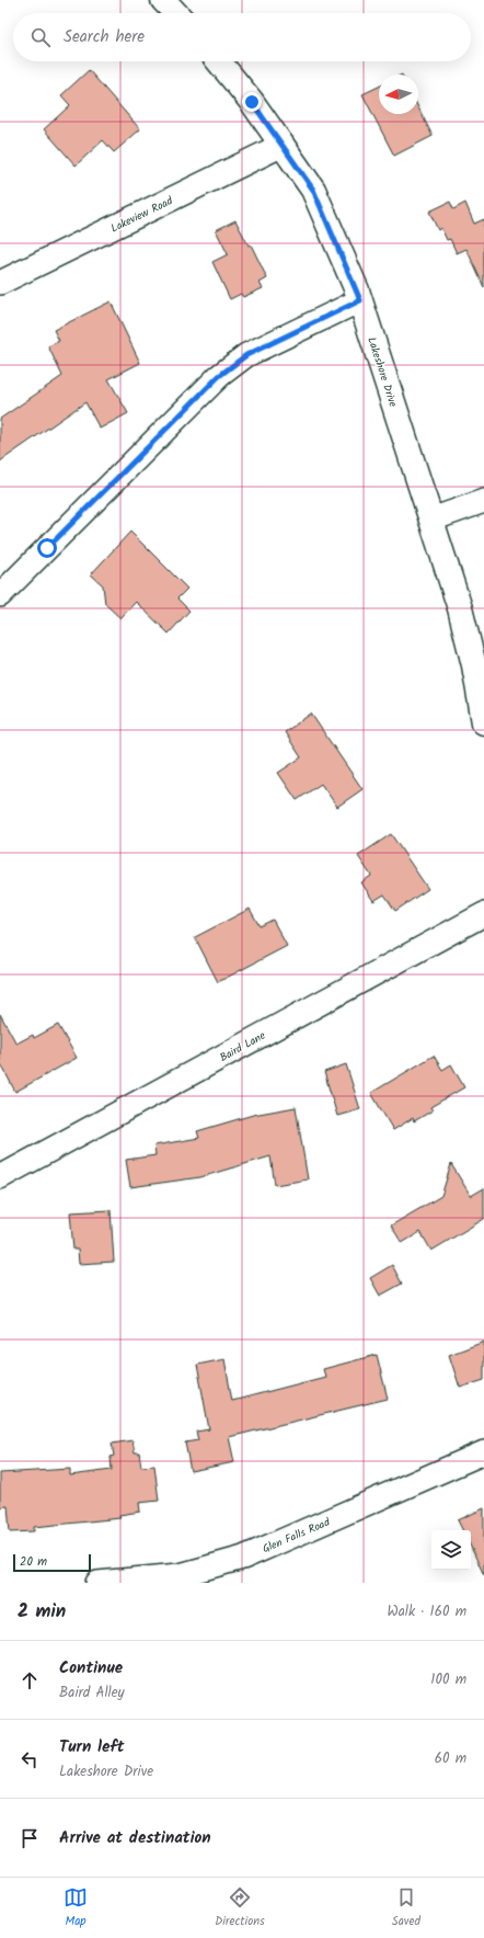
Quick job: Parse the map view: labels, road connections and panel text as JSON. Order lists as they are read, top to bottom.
{
  "streets": {
    "street": [
      "Lakeview Road",
      "Lakeshore Drive",
      "Baird Lane",
      "Glen Falls Road"
    ]
  },
  "crossings": [
    ["Lakeview Road", "Lakeshore Drive"]
  ],
  "scale_bar": "20 m",
  "north": "left",
  "page": {
    "search": "Search here",
    "scale": "20 m",
    "heading": ["2 min", "Walk · 160 m"],
    "list": [
      ["Continue", "Baird Alley", "100 m"],
      ["Turn left", "Lakeshore Drive", "60 m"],
      "Arrive at destination"
    ],
    "nav": ["Map", "Directions", "Saved"]
  }
}
